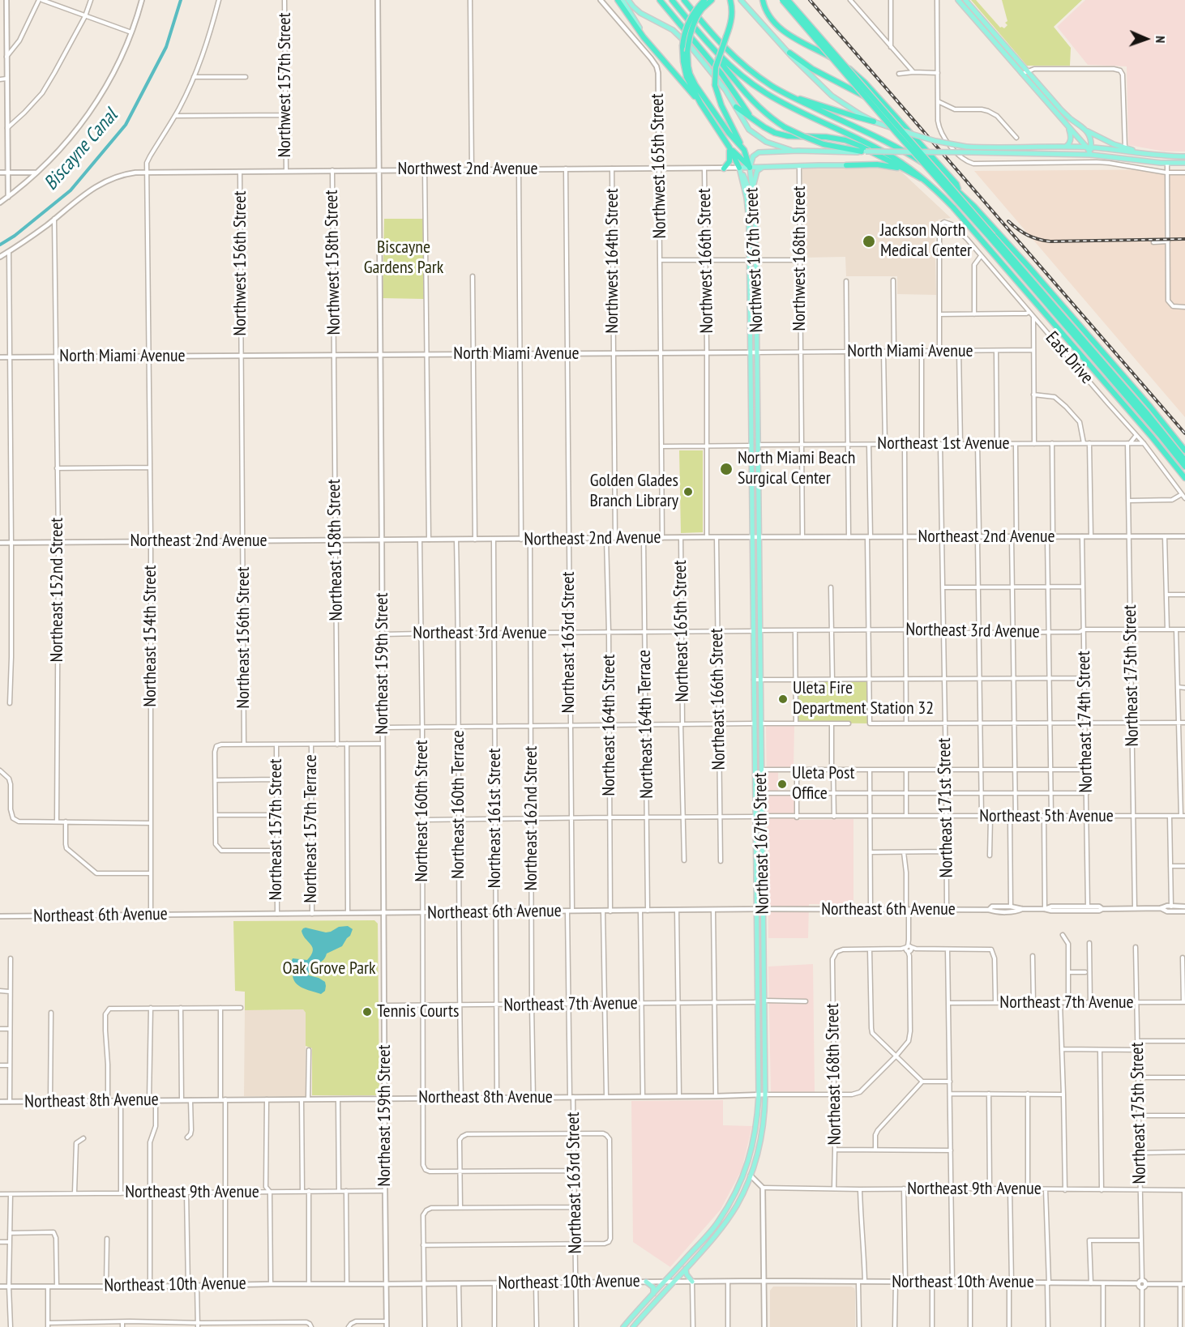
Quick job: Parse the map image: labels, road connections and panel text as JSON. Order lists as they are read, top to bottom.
{
  "streets": {
    "main road": ["Northwest 2nd Avenue", "Northwest 167th Street", "Northeast 167th Street"],
    "street": [
      "Northwest 157th Street",
      "Northwest 165th Street",
      "Northwest 168th Street",
      "Northwest 164th Street",
      "Northwest 166th Street",
      "Northwest 158th Street",
      "Northwest 156th Street",
      "North Miami Avenue",
      "East Drive",
      "Northeast 1st Avenue",
      "Northeast 2nd Avenue",
      "Northeast 158th Street",
      "Northeast 152nd Street",
      "Northeast 165th Street",
      "Northeast 3rd Avenue",
      "Northeast 154th Street",
      "Northeast 156th Street",
      "Northeast 163rd Street",
      "Northeast 159th Street",
      "Northeast 175th Street",
      "Northeast 166th Street",
      "Northeast 174th Street",
      "Northeast 164th Terrace",
      "Northeast 164th Street",
      "Northeast 160th Terrace",
      "Northeast 171st Street",
      "Northeast 160th Street",
      "Northeast 5th Avenue",
      "Northeast 161st Street",
      "Northeast 162nd Street",
      "Northeast 157th Terrace",
      "Northeast 157th Street",
      "Northeast 6th Avenue",
      "Northeast 7th Avenue",
      "Northeast 168th Street",
      "Northeast 8th Avenue",
      "Northeast 9th Avenue",
      "Northeast 10th Avenue"
    ]
  },
  "crossings": [
    ["Northwest 157th Street", "Northwest 2nd Avenue"],
    ["Northwest 165th Street", "Northwest 2nd Avenue"],
    ["Northwest 165th Street", "North Miami Avenue"],
    ["Northwest 165th Street", "Northeast 165th Street"],
    ["Northwest 2nd Avenue", "Northwest 168th Street"],
    ["Northwest 2nd Avenue", "Northwest 167th Street"],
    ["Northwest 2nd Avenue", "Northwest 164th Street"],
    ["Northwest 2nd Avenue", "Northwest 166th Street"],
    ["Northwest 2nd Avenue", "Northwest 158th Street"],
    ["Northwest 2nd Avenue", "Northwest 156th Street"],
    ["Northwest 2nd Avenue", "Northeast 152nd Street"],
    ["Northwest 2nd Avenue", "Northeast 154th Street"],
    ["Northwest 2nd Avenue", "Northeast 163rd Street"],
    ["Northwest 2nd Avenue", "Northeast 159th Street"],
    ["Northwest 168th Street", "North Miami Avenue"],
    ["Northwest 167th Street", "North Miami Avenue"],
    ["Northwest 167th Street", "Northeast 167th Street"],
    ["Northwest 164th Street", "North Miami Avenue"],
    ["Northwest 166th Street", "North Miami Avenue"],
    ["Northwest 158th Street", "North Miami Avenue"],
    ["Northwest 158th Street", "Northeast 158th Street"],
    ["Northwest 156th Street", "North Miami Avenue"],
    ["Northwest 156th Street", "Northeast 156th Street"],
    ["North Miami Avenue", "Northeast 158th Street"],
    ["North Miami Avenue", "Northeast 152nd Street"],
    ["North Miami Avenue", "Northeast 165th Street"],
    ["North Miami Avenue", "Northeast 154th Street"],
    ["North Miami Avenue", "Northeast 156th Street"],
    ["North Miami Avenue", "Northeast 163rd Street"],
    ["North Miami Avenue", "Northeast 159th Street"],
    ["North Miami Avenue", "Northeast 167th Street"],
    ["East Drive", "Northeast 1st Avenue"],
    ["Northeast 1st Avenue", "Northeast 175th Street"],
    ["Northeast 1st Avenue", "Northeast 171st Street"],
    ["Northeast 1st Avenue", "Northeast 167th Street"],
    ["Northeast 2nd Avenue", "Northeast 158th Street"],
    ["Northeast 2nd Avenue", "Northeast 152nd Street"],
    ["Northeast 2nd Avenue", "Northeast 165th Street"],
    ["Northeast 2nd Avenue", "Northeast 154th Street"],
    ["Northeast 2nd Avenue", "Northeast 156th Street"],
    ["Northeast 2nd Avenue", "Northeast 163rd Street"],
    ["Northeast 2nd Avenue", "Northeast 159th Street"],
    ["Northeast 2nd Avenue", "Northeast 175th Street"],
    ["Northeast 2nd Avenue", "Northeast 166th Street"],
    ["Northeast 2nd Avenue", "Northeast 174th Street"],
    ["Northeast 2nd Avenue", "Northeast 164th Terrace"],
    ["Northeast 2nd Avenue", "Northeast 164th Street"],
    ["Northeast 2nd Avenue", "Northeast 160th Terrace"],
    ["Northeast 2nd Avenue", "Northeast 171st Street"],
    ["Northeast 2nd Avenue", "Northeast 160th Street"],
    ["Northeast 2nd Avenue", "Northeast 161st Street"],
    ["Northeast 2nd Avenue", "Northeast 162nd Street"],
    ["Northeast 2nd Avenue", "Northeast 167th Street"],
    ["Northeast 165th Street", "Northeast 3rd Avenue"],
    ["Northeast 3rd Avenue", "Northeast 163rd Street"],
    ["Northeast 3rd Avenue", "Northeast 159th Street"],
    ["Northeast 3rd Avenue", "Northeast 175th Street"],
    ["Northeast 3rd Avenue", "Northeast 166th Street"],
    ["Northeast 3rd Avenue", "Northeast 174th Street"],
    ["Northeast 3rd Avenue", "Northeast 164th Terrace"],
    ["Northeast 3rd Avenue", "Northeast 164th Street"],
    ["Northeast 3rd Avenue", "Northeast 160th Terrace"],
    ["Northeast 3rd Avenue", "Northeast 171st Street"],
    ["Northeast 3rd Avenue", "Northeast 160th Street"],
    ["Northeast 3rd Avenue", "Northeast 161st Street"],
    ["Northeast 3rd Avenue", "Northeast 162nd Street"],
    ["Northeast 3rd Avenue", "Northeast 167th Street"],
    ["Northeast 154th Street", "Northeast 6th Avenue"],
    ["Northeast 163rd Street", "Northeast 6th Avenue"],
    ["Northeast 163rd Street", "Northeast 7th Avenue"],
    ["Northeast 163rd Street", "Northeast 8th Avenue"],
    ["Northeast 163rd Street", "Northeast 10th Avenue"],
    ["Northeast 159th Street", "Northeast 6th Avenue"],
    ["Northeast 159th Street", "Northeast 7th Avenue"],
    ["Northeast 159th Street", "Northeast 8th Avenue"],
    ["Northeast 159th Street", "Northeast 9th Avenue"],
    ["Northeast 159th Street", "Northeast 10th Avenue"],
    ["Northeast 175th Street", "Northeast 5th Avenue"],
    ["Northeast 175th Street", "Northeast 6th Avenue"],
    ["Northeast 175th Street", "Northeast 7th Avenue"],
    ["Northeast 175th Street", "Northeast 9th Avenue"],
    ["Northeast 175th Street", "Northeast 10th Avenue"],
    ["Northeast 174th Street", "Northeast 5th Avenue"],
    ["Northeast 174th Street", "Northeast 6th Avenue"],
    ["Northeast 164th Terrace", "Northeast 6th Avenue"],
    ["Northeast 164th Street", "Northeast 6th Avenue"],
    ["Northeast 160th Terrace", "Northeast 6th Avenue"],
    ["Northeast 160th Terrace", "Northeast 7th Avenue"],
    ["Northeast 160th Terrace", "Northeast 8th Avenue"],
    ["Northeast 171st Street", "Northeast 5th Avenue"],
    ["Northeast 171st Street", "Northeast 6th Avenue"],
    ["Northeast 160th Street", "Northeast 6th Avenue"],
    ["Northeast 160th Street", "Northeast 7th Avenue"],
    ["Northeast 160th Street", "Northeast 8th Avenue"],
    ["Northeast 5th Avenue", "Northeast 167th Street"],
    ["Northeast 161st Street", "Northeast 6th Avenue"],
    ["Northeast 161st Street", "Northeast 7th Avenue"],
    ["Northeast 161st Street", "Northeast 8th Avenue"],
    ["Northeast 162nd Street", "Northeast 6th Avenue"],
    ["Northeast 162nd Street", "Northeast 7th Avenue"],
    ["Northeast 162nd Street", "Northeast 8th Avenue"],
    ["Northeast 157th Terrace", "Northeast 6th Avenue"],
    ["Northeast 157th Street", "Northeast 6th Avenue"],
    ["Northeast 167th Street", "Northeast 6th Avenue"],
    ["Northeast 167th Street", "Northeast 7th Avenue"],
    ["Northeast 167th Street", "Northeast 8th Avenue"],
    ["Northeast 167th Street", "Northeast 10th Avenue"],
    ["Northeast 168th Street", "Northeast 8th Avenue"],
    ["Northeast 168th Street", "Northeast 9th Avenue"]
  ],
  "water": ["Biscayne Canal"],
  "parks": ["Biscayne Gardens Park", "Oak Grove Park"],
  "places": [
    "Jackson North Medical Center",
    "North Miami Beach Surgical Center",
    "Golden Glades Branch Library",
    "Uleta Fire Department Station 32",
    "Uleta Post Office",
    "Tennis Courts"
  ],
  "north": "right"
}
